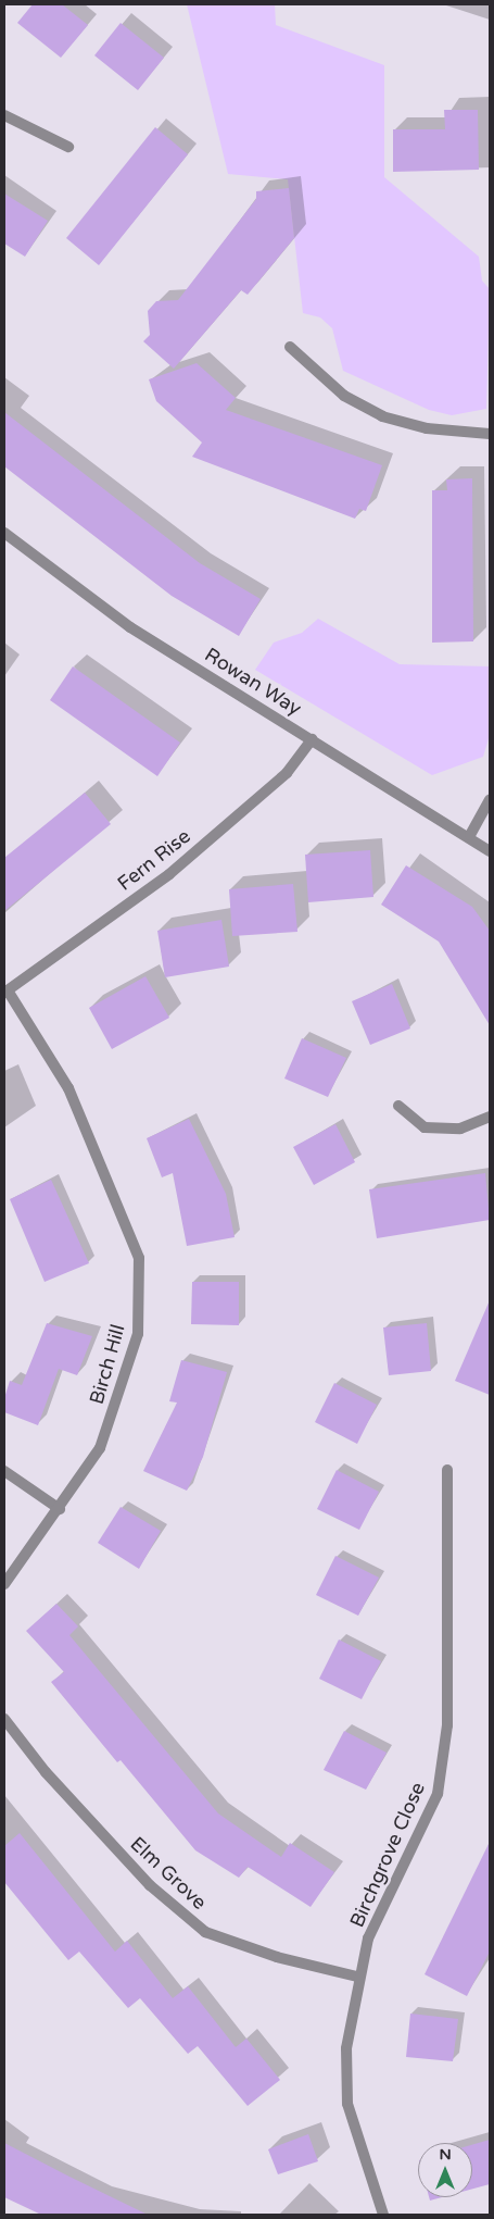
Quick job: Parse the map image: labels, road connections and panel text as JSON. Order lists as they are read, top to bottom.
{
  "streets": {
    "street": [
      "Rowan Way",
      "Fern Rise",
      "Birch Hill",
      "Birchgrove Close",
      "Elm Grove"
    ]
  },
  "crossings": [
    ["Rowan Way", "Fern Rise"],
    ["Fern Rise", "Birch Hill"],
    ["Birchgrove Close", "Elm Grove"]
  ],
  "north": "top"
}
